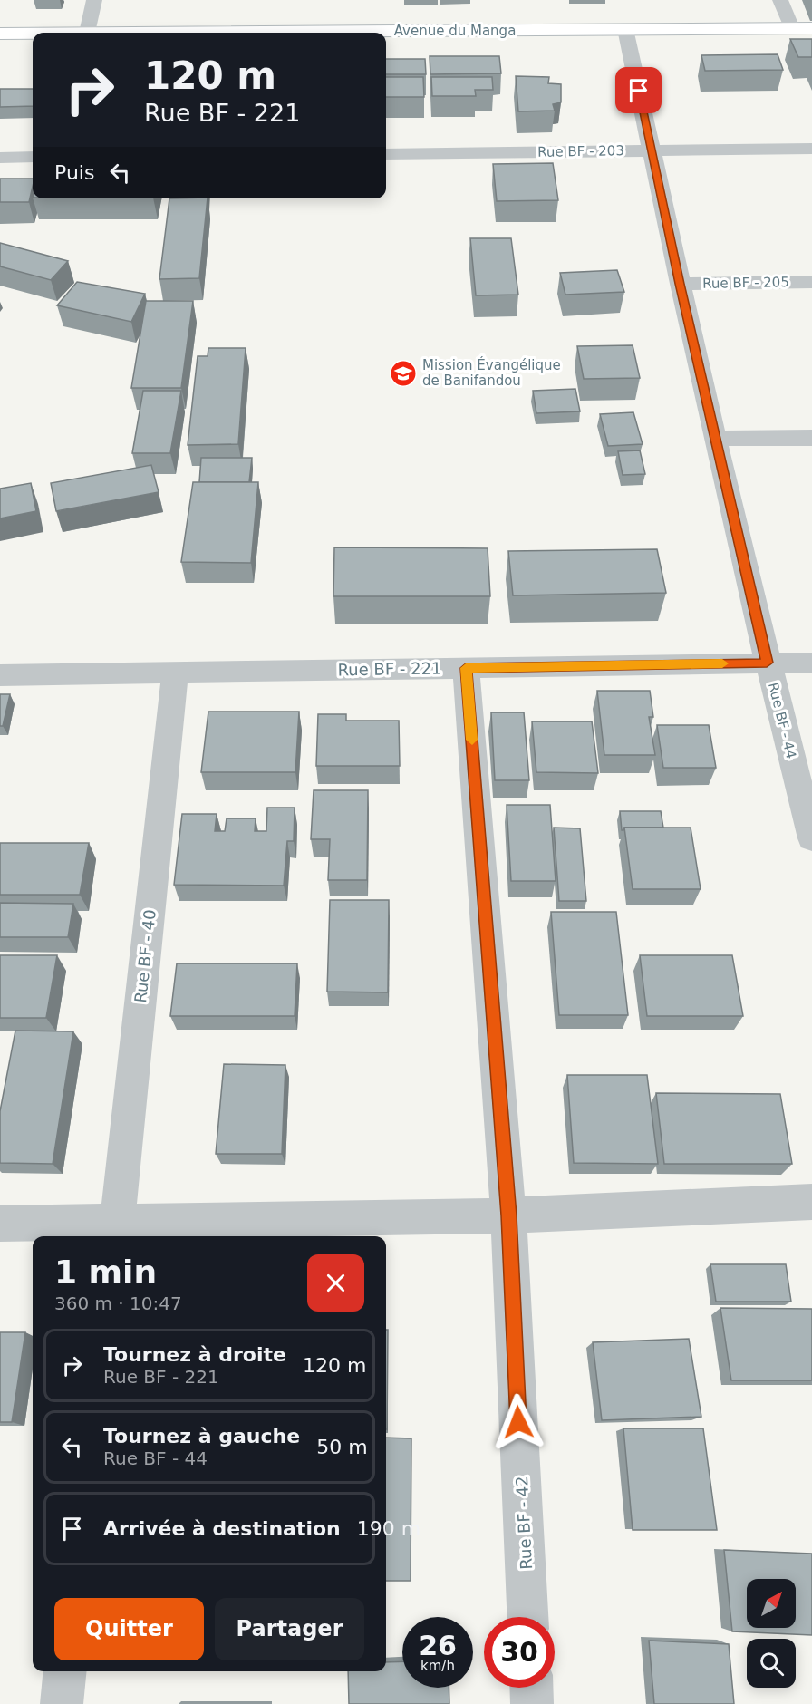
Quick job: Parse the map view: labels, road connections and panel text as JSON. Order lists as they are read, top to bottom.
{
  "streets": {
    "street": [
      "Avenue du Manga",
      "Rue BF - 203",
      "Rue BF - 205",
      "Rue BF - 221",
      "Rue BF - 44",
      "Rue BF - 40",
      "Rue BF - 42"
    ]
  },
  "crossings": [
    ["Avenue du Manga", "Rue BF - 44"],
    ["Rue BF - 203", "Rue BF - 44"],
    ["Rue BF - 205", "Rue BF - 44"],
    ["Rue BF - 221", "Rue BF - 44"],
    ["Rue BF - 221", "Rue BF - 40"],
    ["Rue BF - 221", "Rue BF - 42"]
  ],
  "places": {
    "school or university": ["Mission Évangélique de Banifandou"]
  },
  "north": "top right",
  "page": {
    "turn": ["120 m", "Rue BF - 221"],
    "then": "Puis",
    "heading": ["1 min", "360 m · 10:47"],
    "list": [
      {
        "name": "Tournez à droite",
        "note": "Rue BF - 221",
        "value": "120 m"
      },
      {
        "name": "Tournez à gauche",
        "note": "Rue BF - 44",
        "value": "50 m"
      },
      {
        "name": "Arrivée à destination",
        "value": "190 m"
      }
    ],
    "buttons": ["Quitter", "Partager"],
    "speed": "26 km/h",
    "limit": "30"
  }
}
